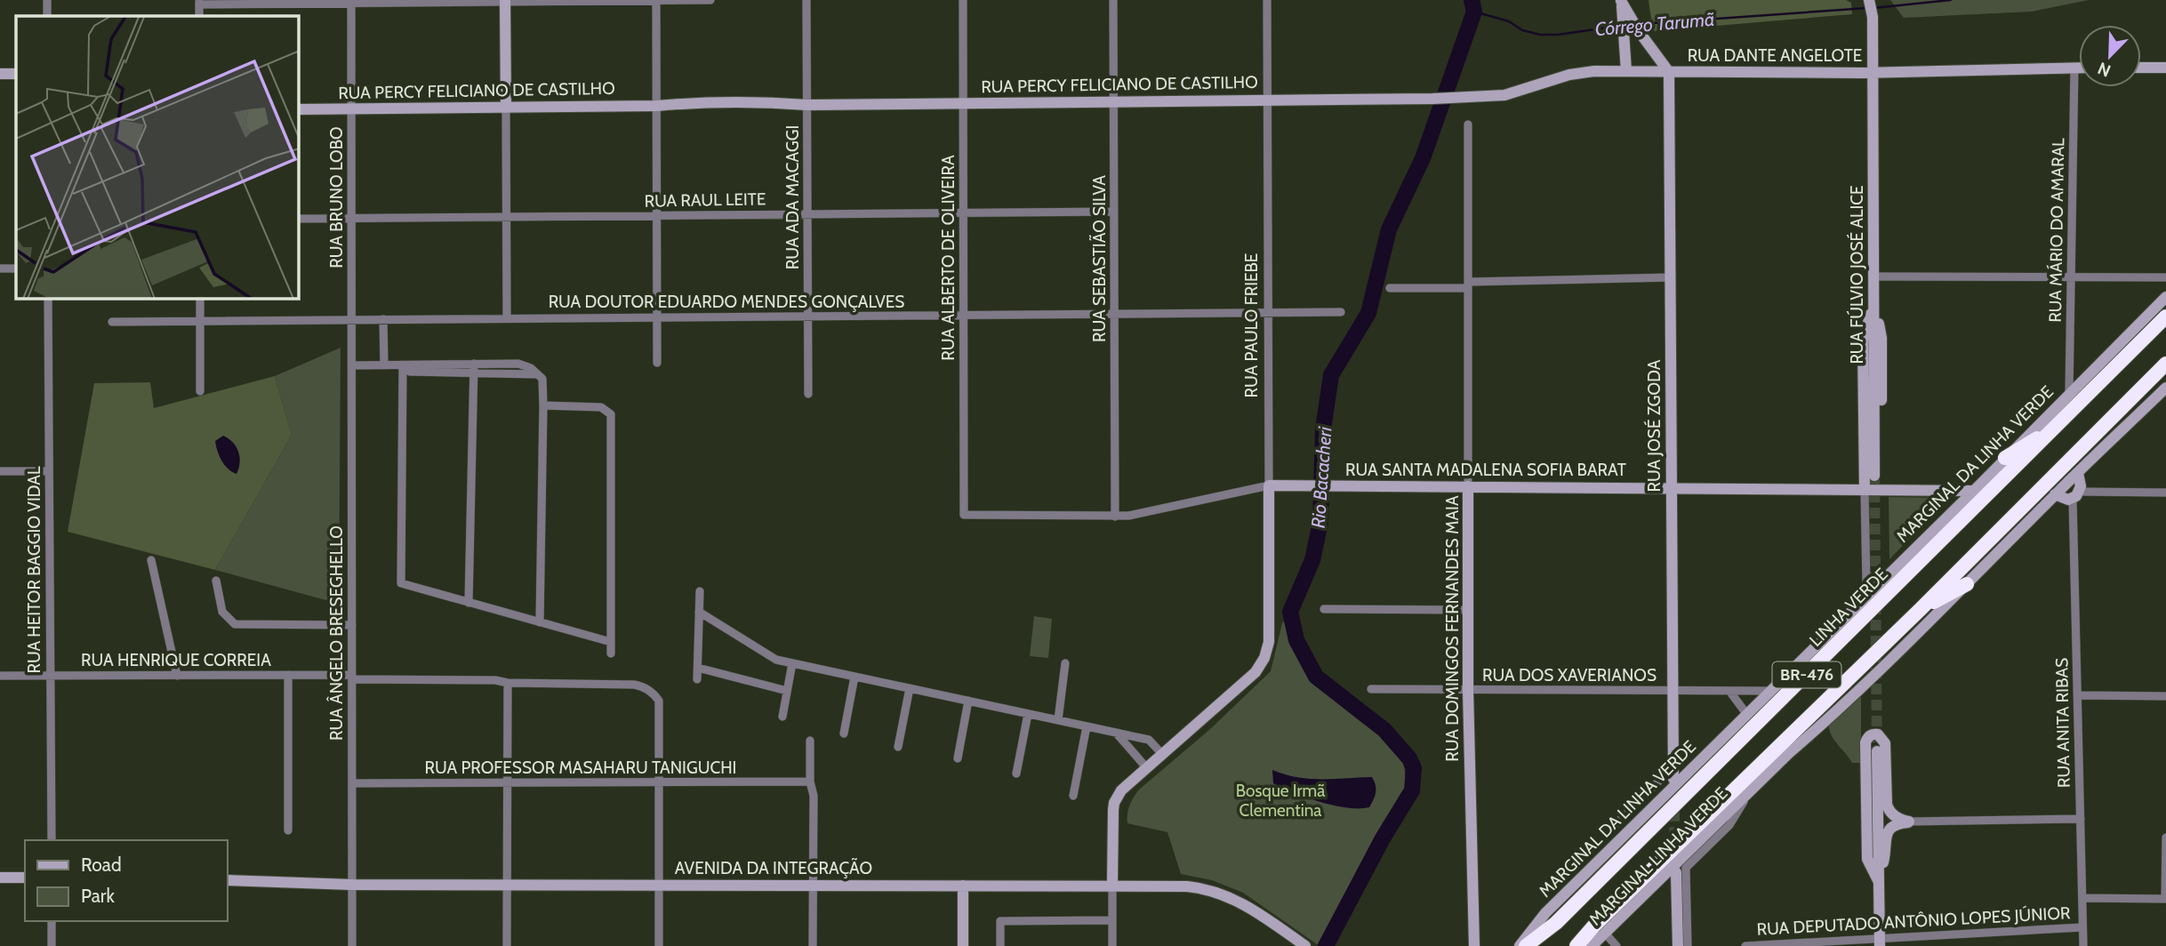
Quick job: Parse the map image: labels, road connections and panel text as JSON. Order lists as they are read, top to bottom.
{
  "streets": {
    "highway": ["LINHA VERDE", "BR-476"],
    "main road": [
      "RUA DANTE ANGELOTE",
      "RUA PERCY FELICIANO DE CASTILHO",
      "RUA FÚLVIO JOSÉ ALICE",
      "RUA PAULO FRIEBE",
      "RUA JOSÉ ZGODA",
      "MARGINAL DA LINHA VERDE",
      "RUA SANTA MADALENA SOFIA BARAT",
      "RUA DOMINGOS FERNANDES MAIA",
      "MARGINAL LINHA VERDE",
      "AVENIDA DA INTEGRAÇÃO"
    ],
    "street": [
      "RUA BRUNO LOBO",
      "RUA ADA MACAGGI",
      "RUA RAUL LEITE",
      "RUA MÁRIO DO AMARAL",
      "RUA ALBERTO DE OLIVEIRA",
      "RUA SEBASTIÃO SILVA",
      "RUA DOUTOR EDUARDO MENDES GONÇALVES",
      "RUA HEITOR BAGGIO VIDAL",
      "RUA ÂNGELO BRESEGHELLO",
      "RUA HENRIQUE CORREIA",
      "RUA DOS XAVERIANOS",
      "RUA ANITA RIBAS",
      "RUA PROFESSOR MASAHARU TANIGUCHI",
      "RUA DEPUTADO ANTÔNIO LOPES JÚNIOR"
    ]
  },
  "crossings": [
    ["RUA DANTE ANGELOTE", "RUA PERCY FELICIANO DE CASTILHO"],
    ["RUA DANTE ANGELOTE", "RUA MÁRIO DO AMARAL"],
    ["RUA DANTE ANGELOTE", "RUA FÚLVIO JOSÉ ALICE"],
    ["RUA DANTE ANGELOTE", "RUA JOSÉ ZGODA"],
    ["RUA PERCY FELICIANO DE CASTILHO", "RUA BRUNO LOBO"],
    ["RUA PERCY FELICIANO DE CASTILHO", "RUA ADA MACAGGI"],
    ["RUA PERCY FELICIANO DE CASTILHO", "RUA ALBERTO DE OLIVEIRA"],
    ["RUA PERCY FELICIANO DE CASTILHO", "RUA SEBASTIÃO SILVA"],
    ["RUA PERCY FELICIANO DE CASTILHO", "RUA PAULO FRIEBE"],
    ["RUA BRUNO LOBO", "RUA RAUL LEITE"],
    ["RUA BRUNO LOBO", "RUA DOUTOR EDUARDO MENDES GONÇALVES"],
    ["RUA BRUNO LOBO", "RUA ÂNGELO BRESEGHELLO"],
    ["RUA ADA MACAGGI", "RUA RAUL LEITE"],
    ["RUA ADA MACAGGI", "RUA DOUTOR EDUARDO MENDES GONÇALVES"],
    ["RUA RAUL LEITE", "RUA ALBERTO DE OLIVEIRA"],
    ["RUA RAUL LEITE", "RUA SEBASTIÃO SILVA"],
    ["RUA MÁRIO DO AMARAL", "MARGINAL DA LINHA VERDE"],
    ["RUA ALBERTO DE OLIVEIRA", "RUA DOUTOR EDUARDO MENDES GONÇALVES"],
    ["RUA ALBERTO DE OLIVEIRA", "RUA SANTA MADALENA SOFIA BARAT"],
    ["RUA SEBASTIÃO SILVA", "RUA DOUTOR EDUARDO MENDES GONÇALVES"],
    ["RUA SEBASTIÃO SILVA", "RUA SANTA MADALENA SOFIA BARAT"],
    ["RUA DOUTOR EDUARDO MENDES GONÇALVES", "RUA PAULO FRIEBE"],
    ["RUA DOUTOR EDUARDO MENDES GONÇALVES", "RUA ÂNGELO BRESEGHELLO"],
    ["RUA PAULO FRIEBE", "RUA SANTA MADALENA SOFIA BARAT"],
    ["RUA JOSÉ ZGODA", "RUA SANTA MADALENA SOFIA BARAT"],
    ["RUA JOSÉ ZGODA", "RUA DOS XAVERIANOS"],
    ["MARGINAL DA LINHA VERDE", "RUA SANTA MADALENA SOFIA BARAT"],
    ["MARGINAL DA LINHA VERDE", "RUA DOS XAVERIANOS"],
    ["RUA SANTA MADALENA SOFIA BARAT", "RUA DOMINGOS FERNANDES MAIA"],
    ["RUA HEITOR BAGGIO VIDAL", "RUA HENRIQUE CORREIA"],
    ["RUA DOMINGOS FERNANDES MAIA", "RUA DOS XAVERIANOS"],
    ["RUA ÂNGELO BRESEGHELLO", "RUA HENRIQUE CORREIA"],
    ["RUA ÂNGELO BRESEGHELLO", "RUA PROFESSOR MASAHARU TANIGUCHI"],
    ["RUA ÂNGELO BRESEGHELLO", "AVENIDA DA INTEGRAÇÃO"],
    ["RUA HENRIQUE CORREIA", "RUA PROFESSOR MASAHARU TANIGUCHI"],
    ["RUA ANITA RIBAS", "RUA DEPUTADO ANTÔNIO LOPES JÚNIOR"]
  ],
  "water": ["Córrego Tarumã", "Rio Bacacheri"],
  "parks": ["Bosque Irmã Clementina"],
  "legend": ["Road", "Park"],
  "north": "bottom left"
}
